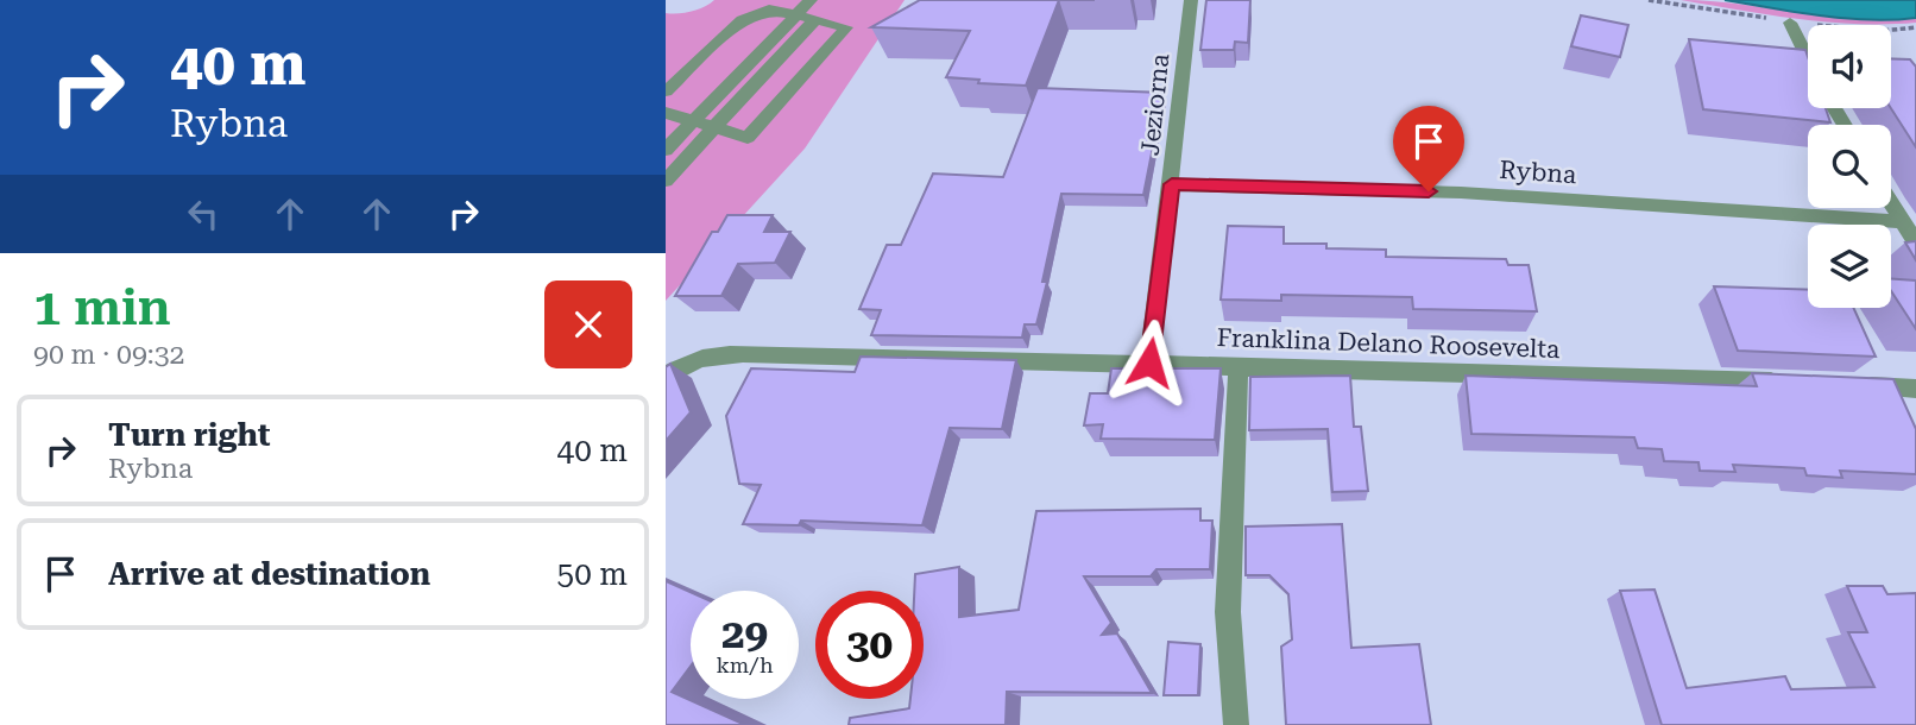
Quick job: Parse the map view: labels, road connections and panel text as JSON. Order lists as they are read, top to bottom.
{
  "streets": {
    "street": ["Jeziorna", "Rybna", "Franklina Delano Roosevelta"]
  },
  "crossings": [
    ["Jeziorna", "Rybna"],
    ["Jeziorna", "Franklina Delano Roosevelta"]
  ],
  "page": {
    "turn": ["40 m", "Rybna"],
    "heading": ["1 min", "90 m · 09:32"],
    "list": [
      {
        "name": "Turn right",
        "note": "Rybna",
        "value": "40 m"
      },
      {
        "name": "Arrive at destination",
        "value": "50 m"
      }
    ],
    "speed": "29 km/h",
    "limit": "30"
  }
}
